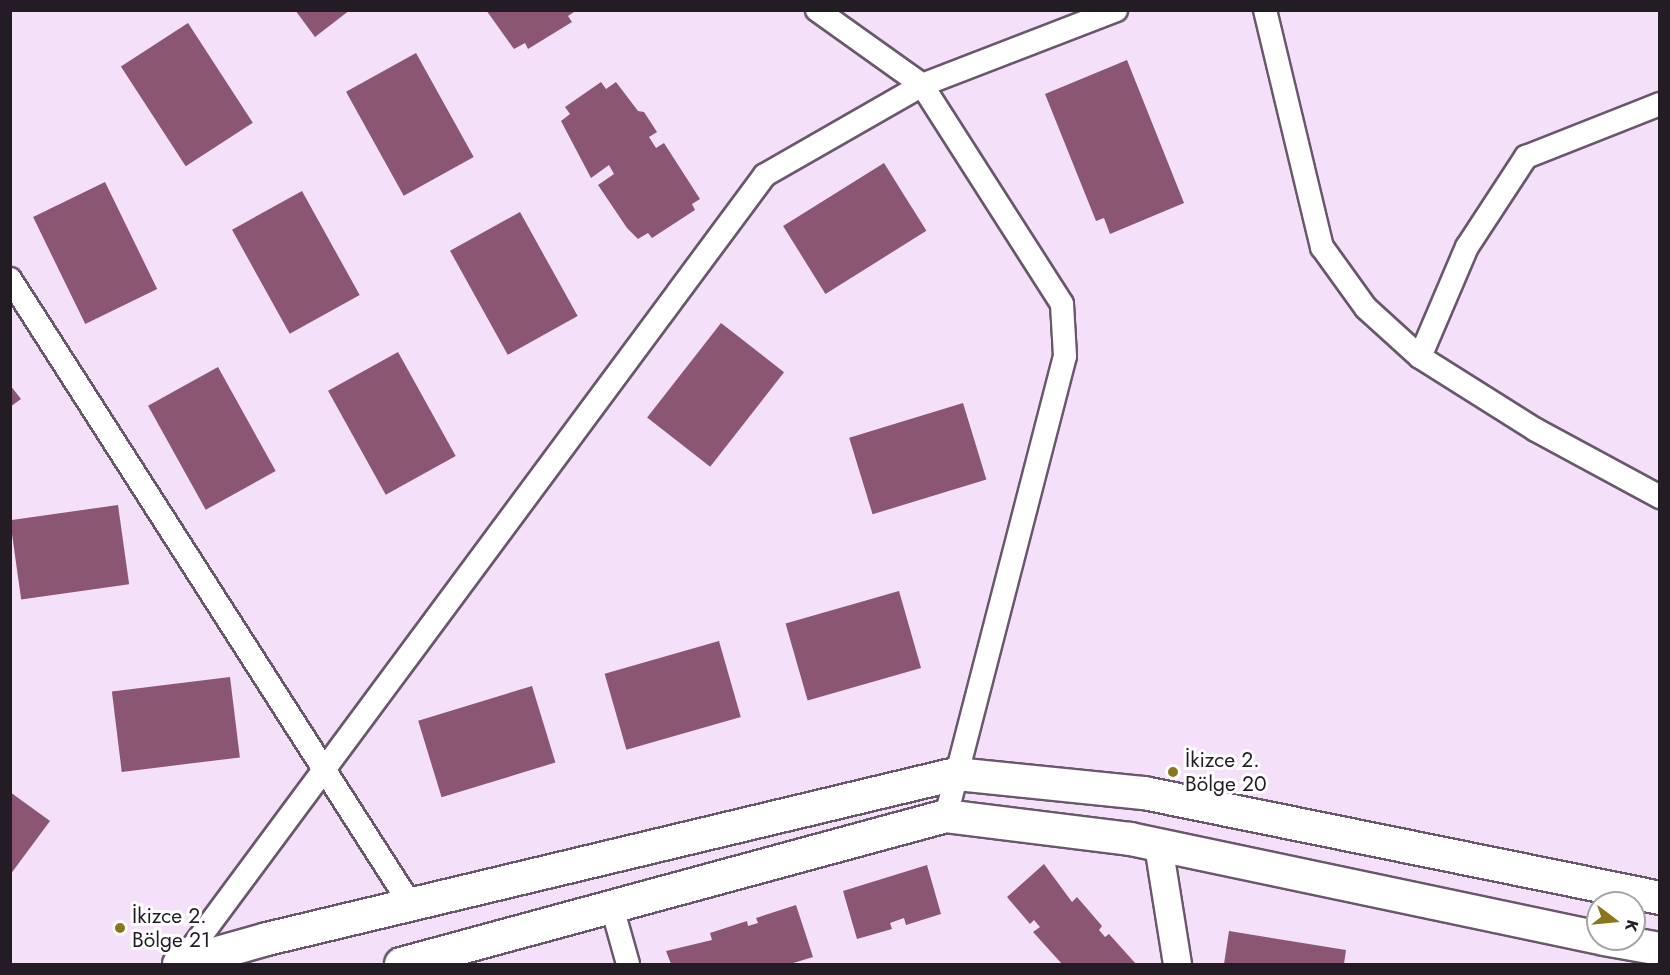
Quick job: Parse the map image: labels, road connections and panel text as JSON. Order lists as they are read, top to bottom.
{
  "places": ["İkizce 2. Bölge 20", "İkizce 2. Bölge 21"],
  "north": "right"
}
